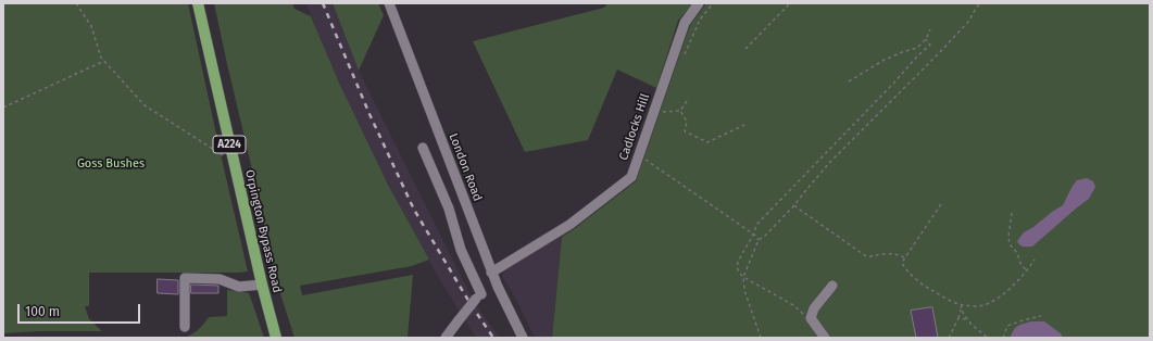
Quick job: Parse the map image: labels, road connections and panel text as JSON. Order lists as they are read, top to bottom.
{
  "streets": {
    "main road": ["A224", "Orpington Bypass Road"],
    "street": ["Cadlocks Hill", "London Road"]
  },
  "crossings": [
    ["Cadlocks Hill", "London Road"]
  ],
  "parks": ["Goss Bushes"],
  "scale_bar": "100 m"
}
